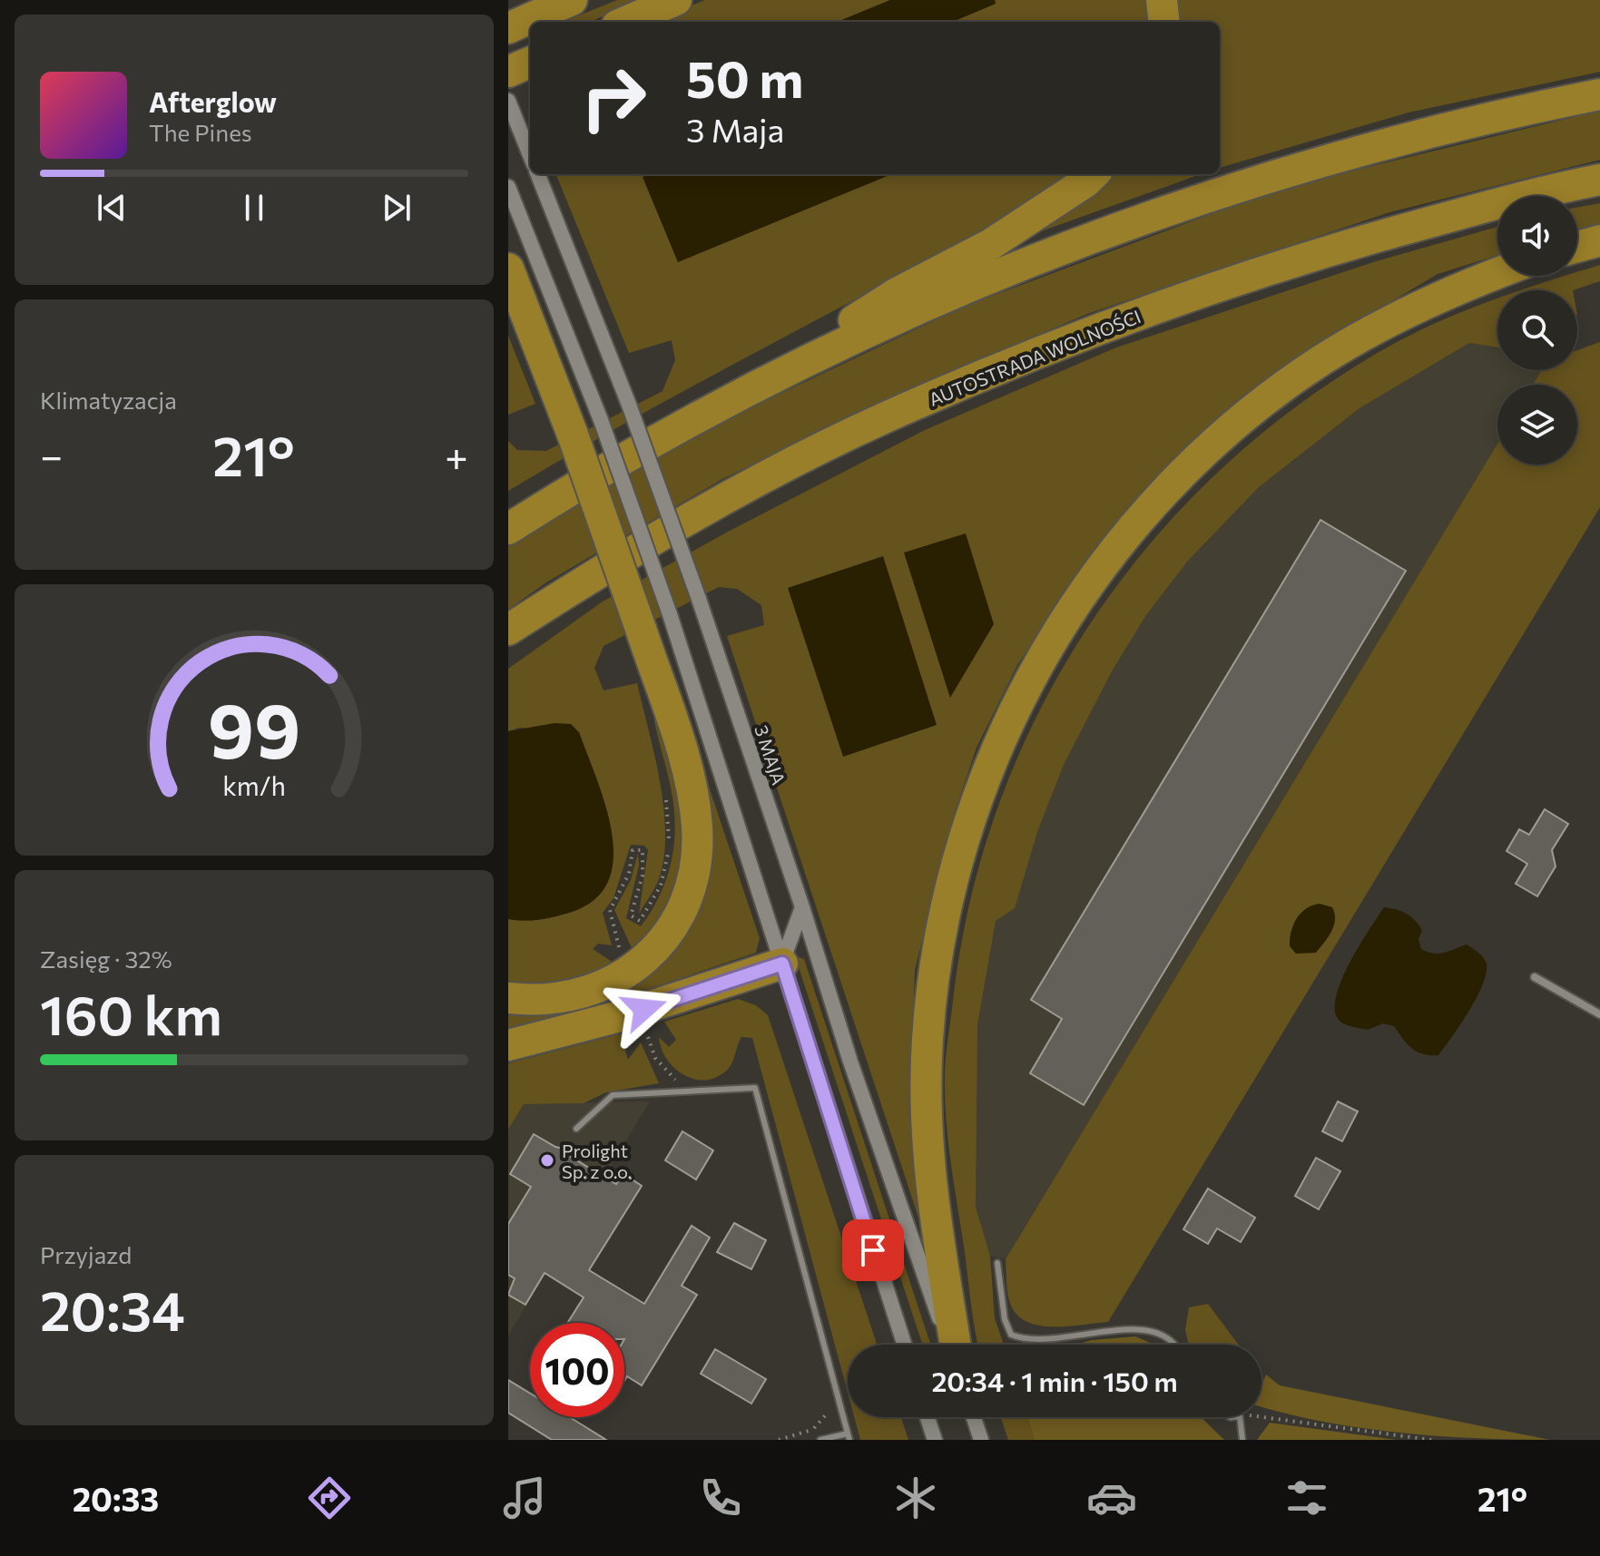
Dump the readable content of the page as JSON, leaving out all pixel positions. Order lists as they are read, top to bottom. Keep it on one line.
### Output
{"streets":{"highway":["AUTOSTRADA WOLNOŚCI"],"main road":["3 MAJA"]},"places":["Prolight Sp. z o.o."],"page":{"turn":["50 m","3 Maja"],"song":["Afterglow","The Pines"],"tile":["Klimatyzacja",["Zasięg · 32%","160 km"],["Przyjazd","20:34"]],"heat":["−","21°","+"],"limit":"100","trip":"20:34 · 1 min · 150 m","tabs":["20:33","21°"],"gauge":["99","km/h"]}}
